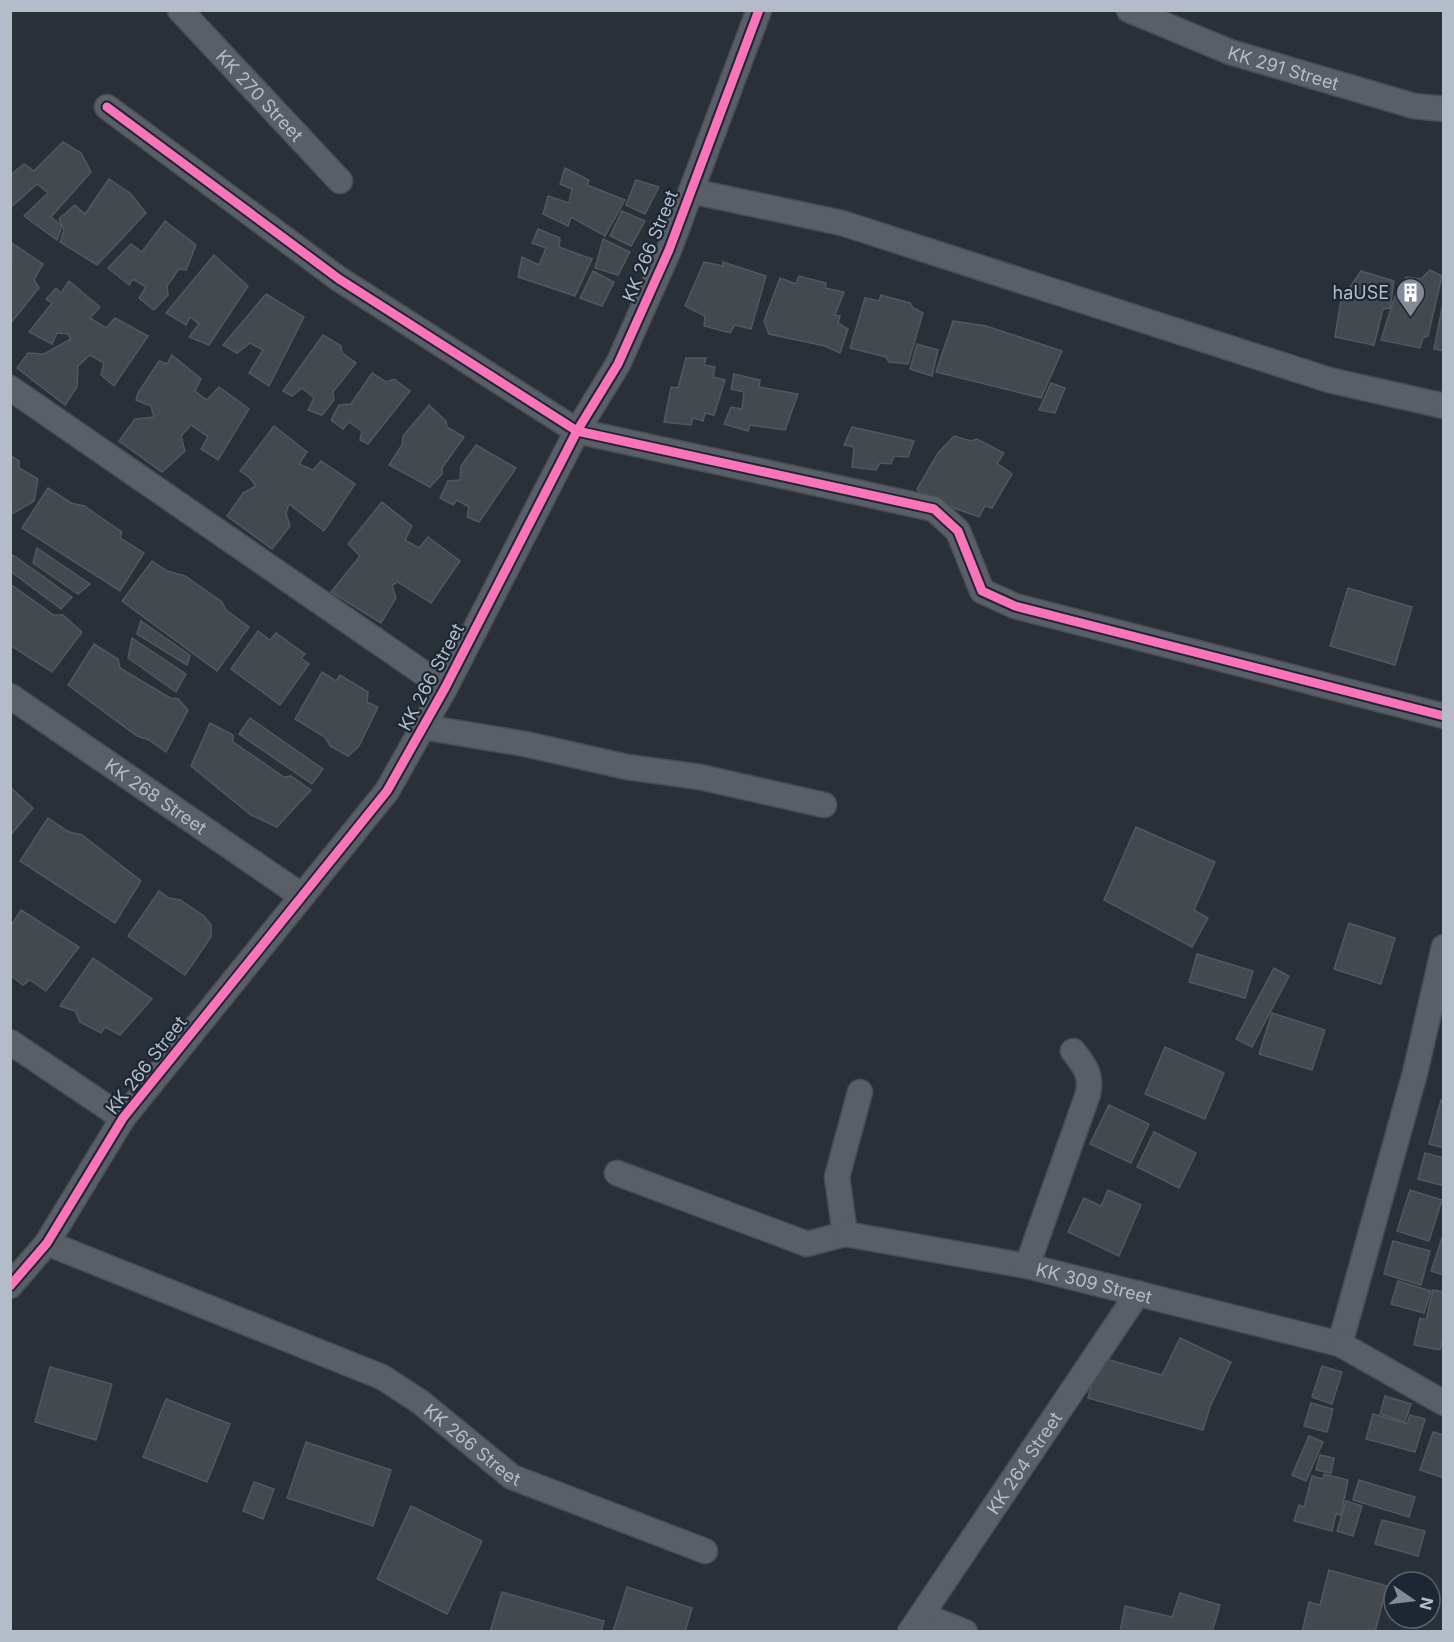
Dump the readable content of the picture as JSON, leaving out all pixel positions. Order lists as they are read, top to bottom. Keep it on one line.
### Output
{"streets":{"street":["KK 291 Street","KK 270 Street","KK 266 Street","KK 268 Street","KK 309 Street","KK 264 Street"]},"crossings":[["KK 266 Street","KK 268 Street"],["KK 309 Street","KK 264 Street"]],"places":{"building":["haUSE"]},"north":"right"}
